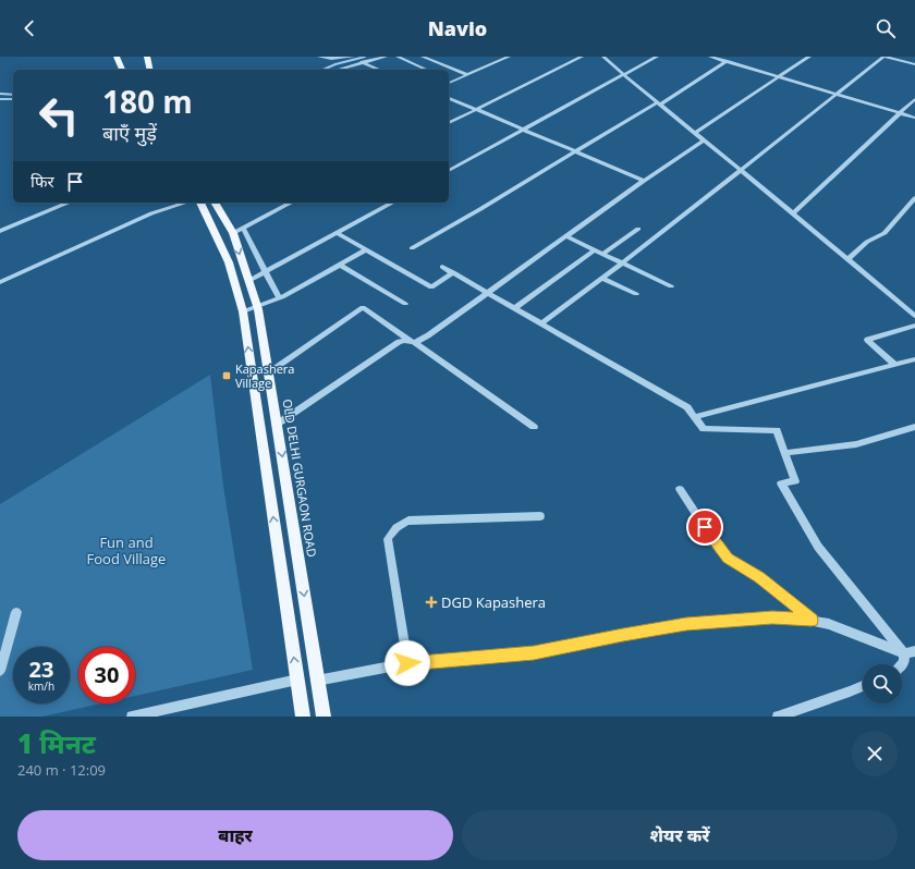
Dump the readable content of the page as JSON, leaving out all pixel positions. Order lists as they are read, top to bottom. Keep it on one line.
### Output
{"streets":{"main road":["OLD DELHI GURGAON ROAD"]},"parks":["Fun and Food Village"],"places":{"transit":["Kapashera Village"],"health":["DGD Kapashera"]},"page":{"header":"Navio","turn":["180 m","बाएँ मुड़ें"],"then":"फिर","speed":"23 km/h","limit":"30","heading":["1 मिनट","240 m · 12:09"],"buttons":["बाहर","शेयर करें"]}}
